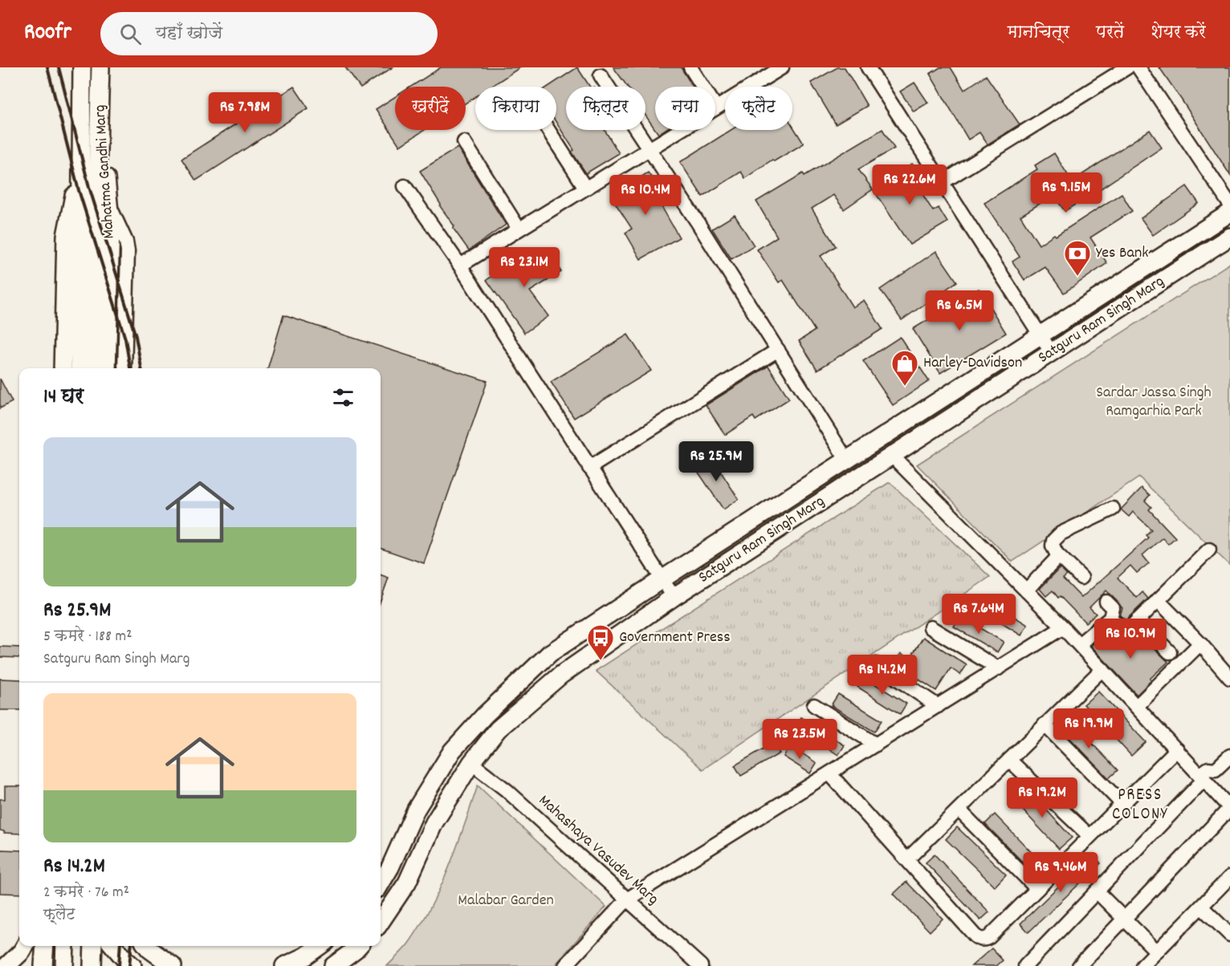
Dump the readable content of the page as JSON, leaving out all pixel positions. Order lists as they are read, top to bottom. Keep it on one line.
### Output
{"streets":{"main road":["Mahatma Gandhi Marg","Satguru Ram Singh Marg"],"street":["Mahashaya Vasudev Marg"]},"crossings":[["Satguru Ram Singh Marg","Mahashaya Vasudev Marg"]],"districts":["PRESS COLONY"],"parks":["Sardar Jassa Singh Ramgarhia Park","Malabar Garden"],"places":{"bank":["Yes Bank"],"shop":["Harley-Davidson"],"bus stop":["Government Press"]},"page":{"header":"Roofr","search":"यहाँ खोजें","nav":["मानचित्र","परतें","शेयर करें"],"chip":["खरीदें","किराया","फ़िल्टर","नया","फ़्लैट"],"price":["Rs 7.98M","Rs 22.6M","Rs 9.15M","Rs 10.4M","Rs 23.1M","Rs 6.5M","Rs 25.9M","Rs 7.64M","Rs 10.9M","Rs 14.2M","Rs 19.9M","Rs 23.5M","Rs 19.2M","Rs 9.46M"],"heading":"14 घर","list":[{"name":"Rs 25.9M","note":"5 कमरे · 188 m² · Satguru Ram Singh Marg"},{"name":"Rs 14.2M","note":"2 कमरे · 76 m² · फ़्लैट"}]}}
